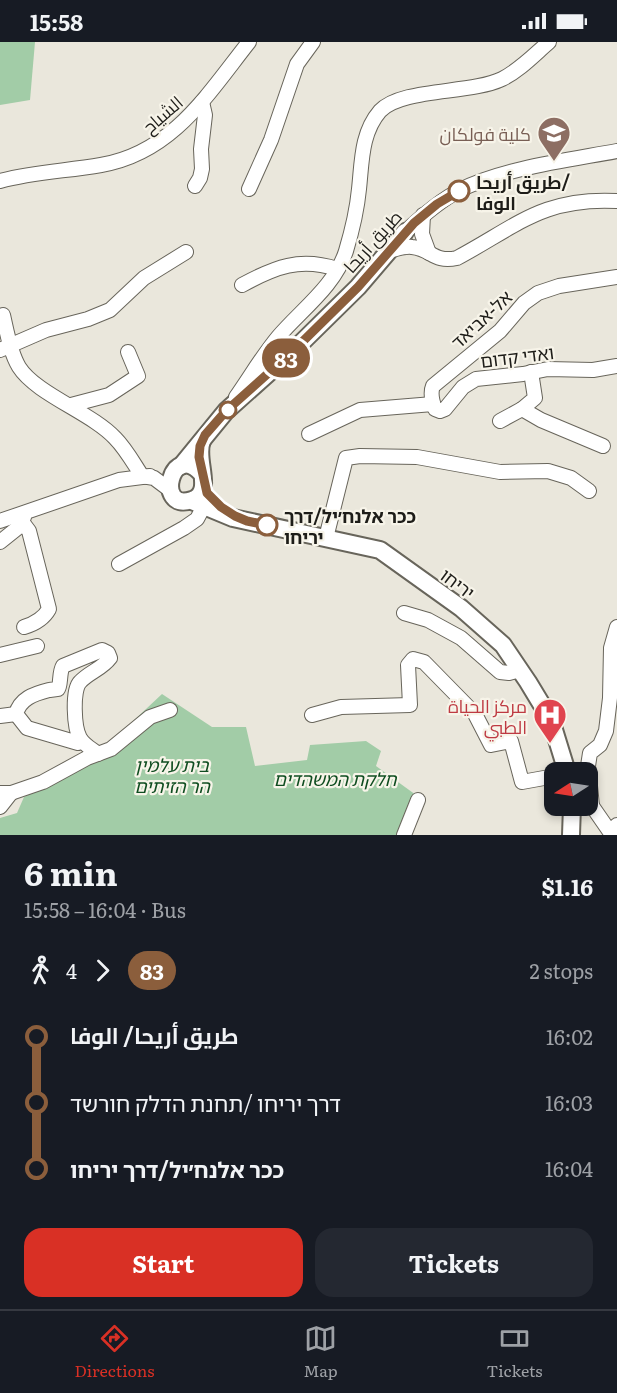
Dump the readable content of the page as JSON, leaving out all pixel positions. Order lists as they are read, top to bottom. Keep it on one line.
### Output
{"streets":{"main road":["طريق أريحا","יריחו"],"street":["الشياح","אל-אביאד","ואדי קדום"]},"crossings":[["אל-אביאד","ואדי קדום"]],"parks":["בית עלמין הר הזיתים","חלקת המשהדים"],"places":{"school or university":["كلية فولكان"],"other":["طريق أريحا/ الوفا","ככר אלנח׳יל/דרך יריחו"],"hospital":["مركز الحياة الطبي"]},"lines":["bus line 83"],"north":"left","page":{"status":"15:58","on_map":"83","heading":["6 min","15:58 – 16:04 · Bus","$1.16"],"legs":["4","83","2 stops"],"list":[{"name":"طريق أريحا/ الوفا","value":"16:02"},{"name":"דרך יריחו /תחנת הדלק חורשד","value":"16:03"},{"name":"ככר אלנח׳יל/דרך יריחו","value":"16:04"}],"buttons":["Start","Tickets"],"tabs":["Directions","Map","Tickets"]}}
